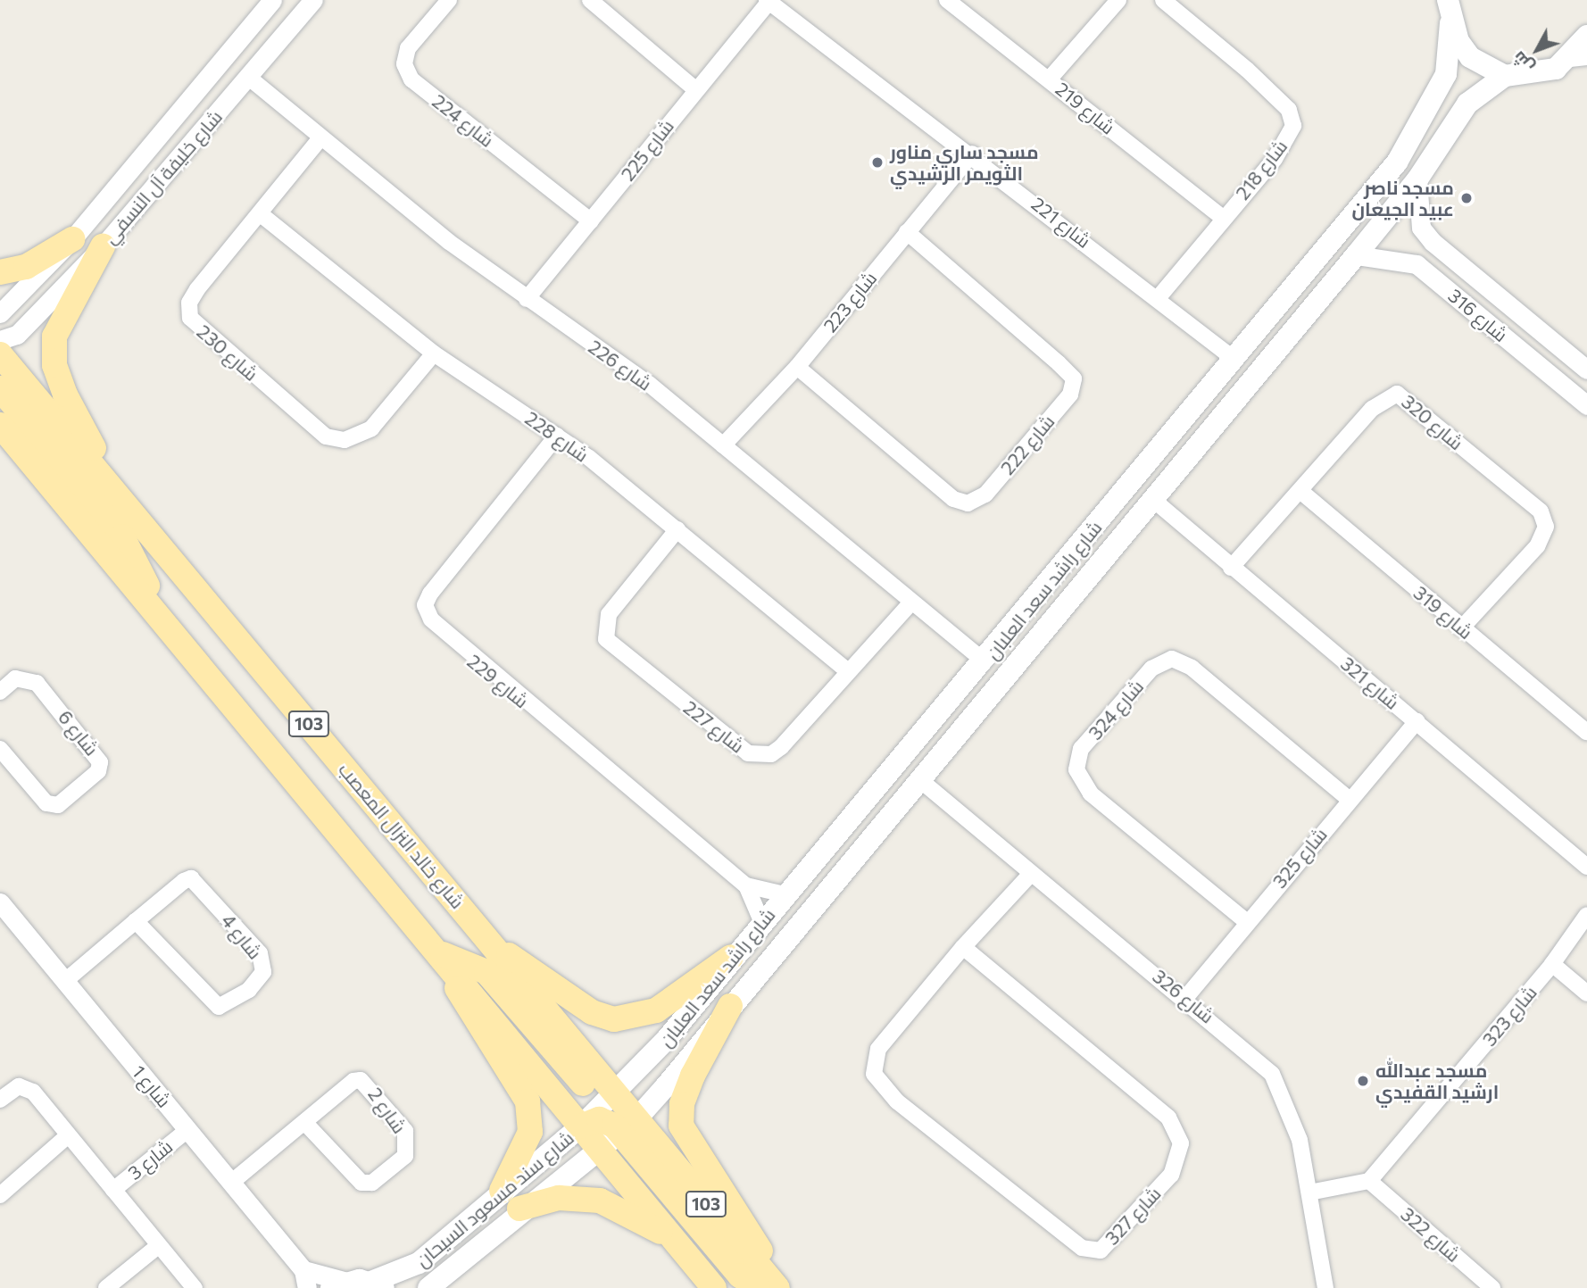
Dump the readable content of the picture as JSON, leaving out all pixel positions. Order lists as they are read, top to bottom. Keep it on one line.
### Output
{"streets":{"main road":["شارع راشد سعد العلبان","103","شارع خالد النزال المعصب","شارع سند مسعود السيحان"],"street":["شارع 219","شارع 224","شارع 225","شارع 218","شارع خليفة آل النسفي","شارع 221","شارع 223","شارع 316","شارع 230","شارع 226","شارع 320","شارع 228","شارع 222","شارع 319","شارع 229","شارع 321","شارع 324","شارع 227","شارع 6","شارع 325","شارع 4","شارع 326","شارع 323","شارع 1","شارع 2","شارع 3","شارع 327","شارع 322"]},"crossings":[["شارع 219","شارع 218"],["شارع 224","شارع 225"],["شارع 225","شارع 221"],["شارع 225","شارع 226"],["شارع 218","شارع 221"],["شارع خليفة آل النسفي","شارع 226"],["شارع 221","شارع 223"],["شارع 221","شارع راشد سعد العلبان"],["شارع 223","شارع 226"],["شارع 223","شارع 222"],["شارع 316","شارع راشد سعد العلبان"],["شارع 230","شارع 226"],["شارع 230","شارع 228"],["شارع 226","شارع راشد سعد العلبان"],["شارع 226","شارع 227"],["شارع 320","شارع 319"],["شارع 320","شارع 321"],["شارع 228","شارع 229"],["شارع 228","شارع 227"],["شارع راشد سعد العلبان","شارع 229"],["شارع راشد سعد العلبان","شارع 321"],["شارع راشد سعد العلبان","103"],["شارع راشد سعد العلبان","شارع خالد النزال المعصب"],["شارع راشد سعد العلبان","شارع 326"],["شارع راشد سعد العلبان","شارع سند مسعود السيحان"],["شارع 321","شارع 325"],["شارع 324","شارع 325"],["103","شارع سند مسعود السيحان"],["شارع 325","شارع 326"],["شارع 4","شارع 1"],["شارع 326","شارع 327"],["شارع 323","شارع 322"],["شارع 1","شارع 2"],["شارع 1","شارع 3"]],"places":["مسجد ساري مناور الثويمر الرشيدي","مسجد ناصر عبيد الجيعان","مسجد عبدالله ارشيد القفيدي"],"north":"bottom left"}
